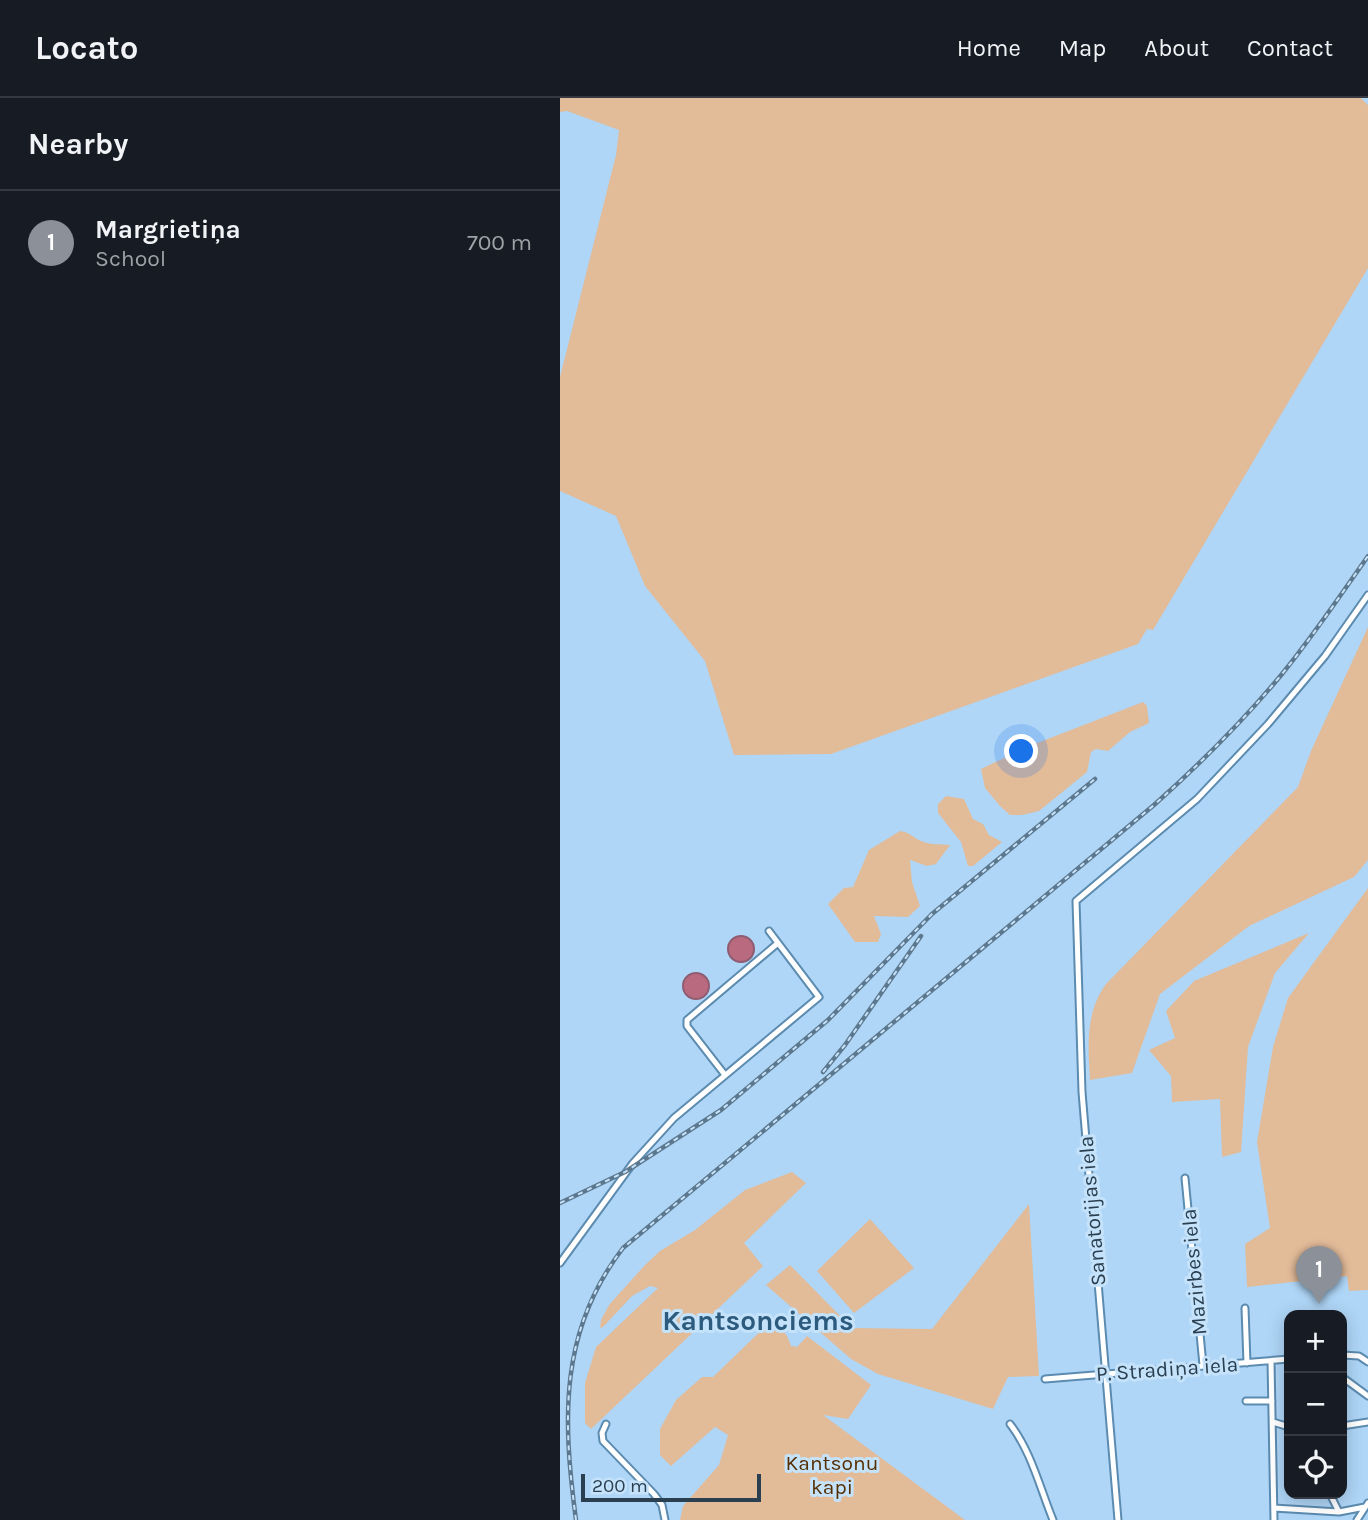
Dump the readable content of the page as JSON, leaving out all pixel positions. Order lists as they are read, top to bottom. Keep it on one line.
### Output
{"streets":{"street":["Sanatorijas iela","Mazirbes iela","P. Stradiņa iela"]},"crossings":[["Sanatorijas iela","P. Stradiņa iela"],["Mazirbes iela","P. Stradiņa iela"]],"districts":["Kantsonciems"],"parks":["Kantsonu kapi"],"scale_bar":"200 m","page":{"header":"Locato","nav":["Home","Map","About","Contact"],"heading":"Nearby","list":[{"mark":"1","name":"Margrietiņa","note":"School","value":"700 m"}],"pins":"1","map_buttons":["+","−"],"scale":"200 m"}}
